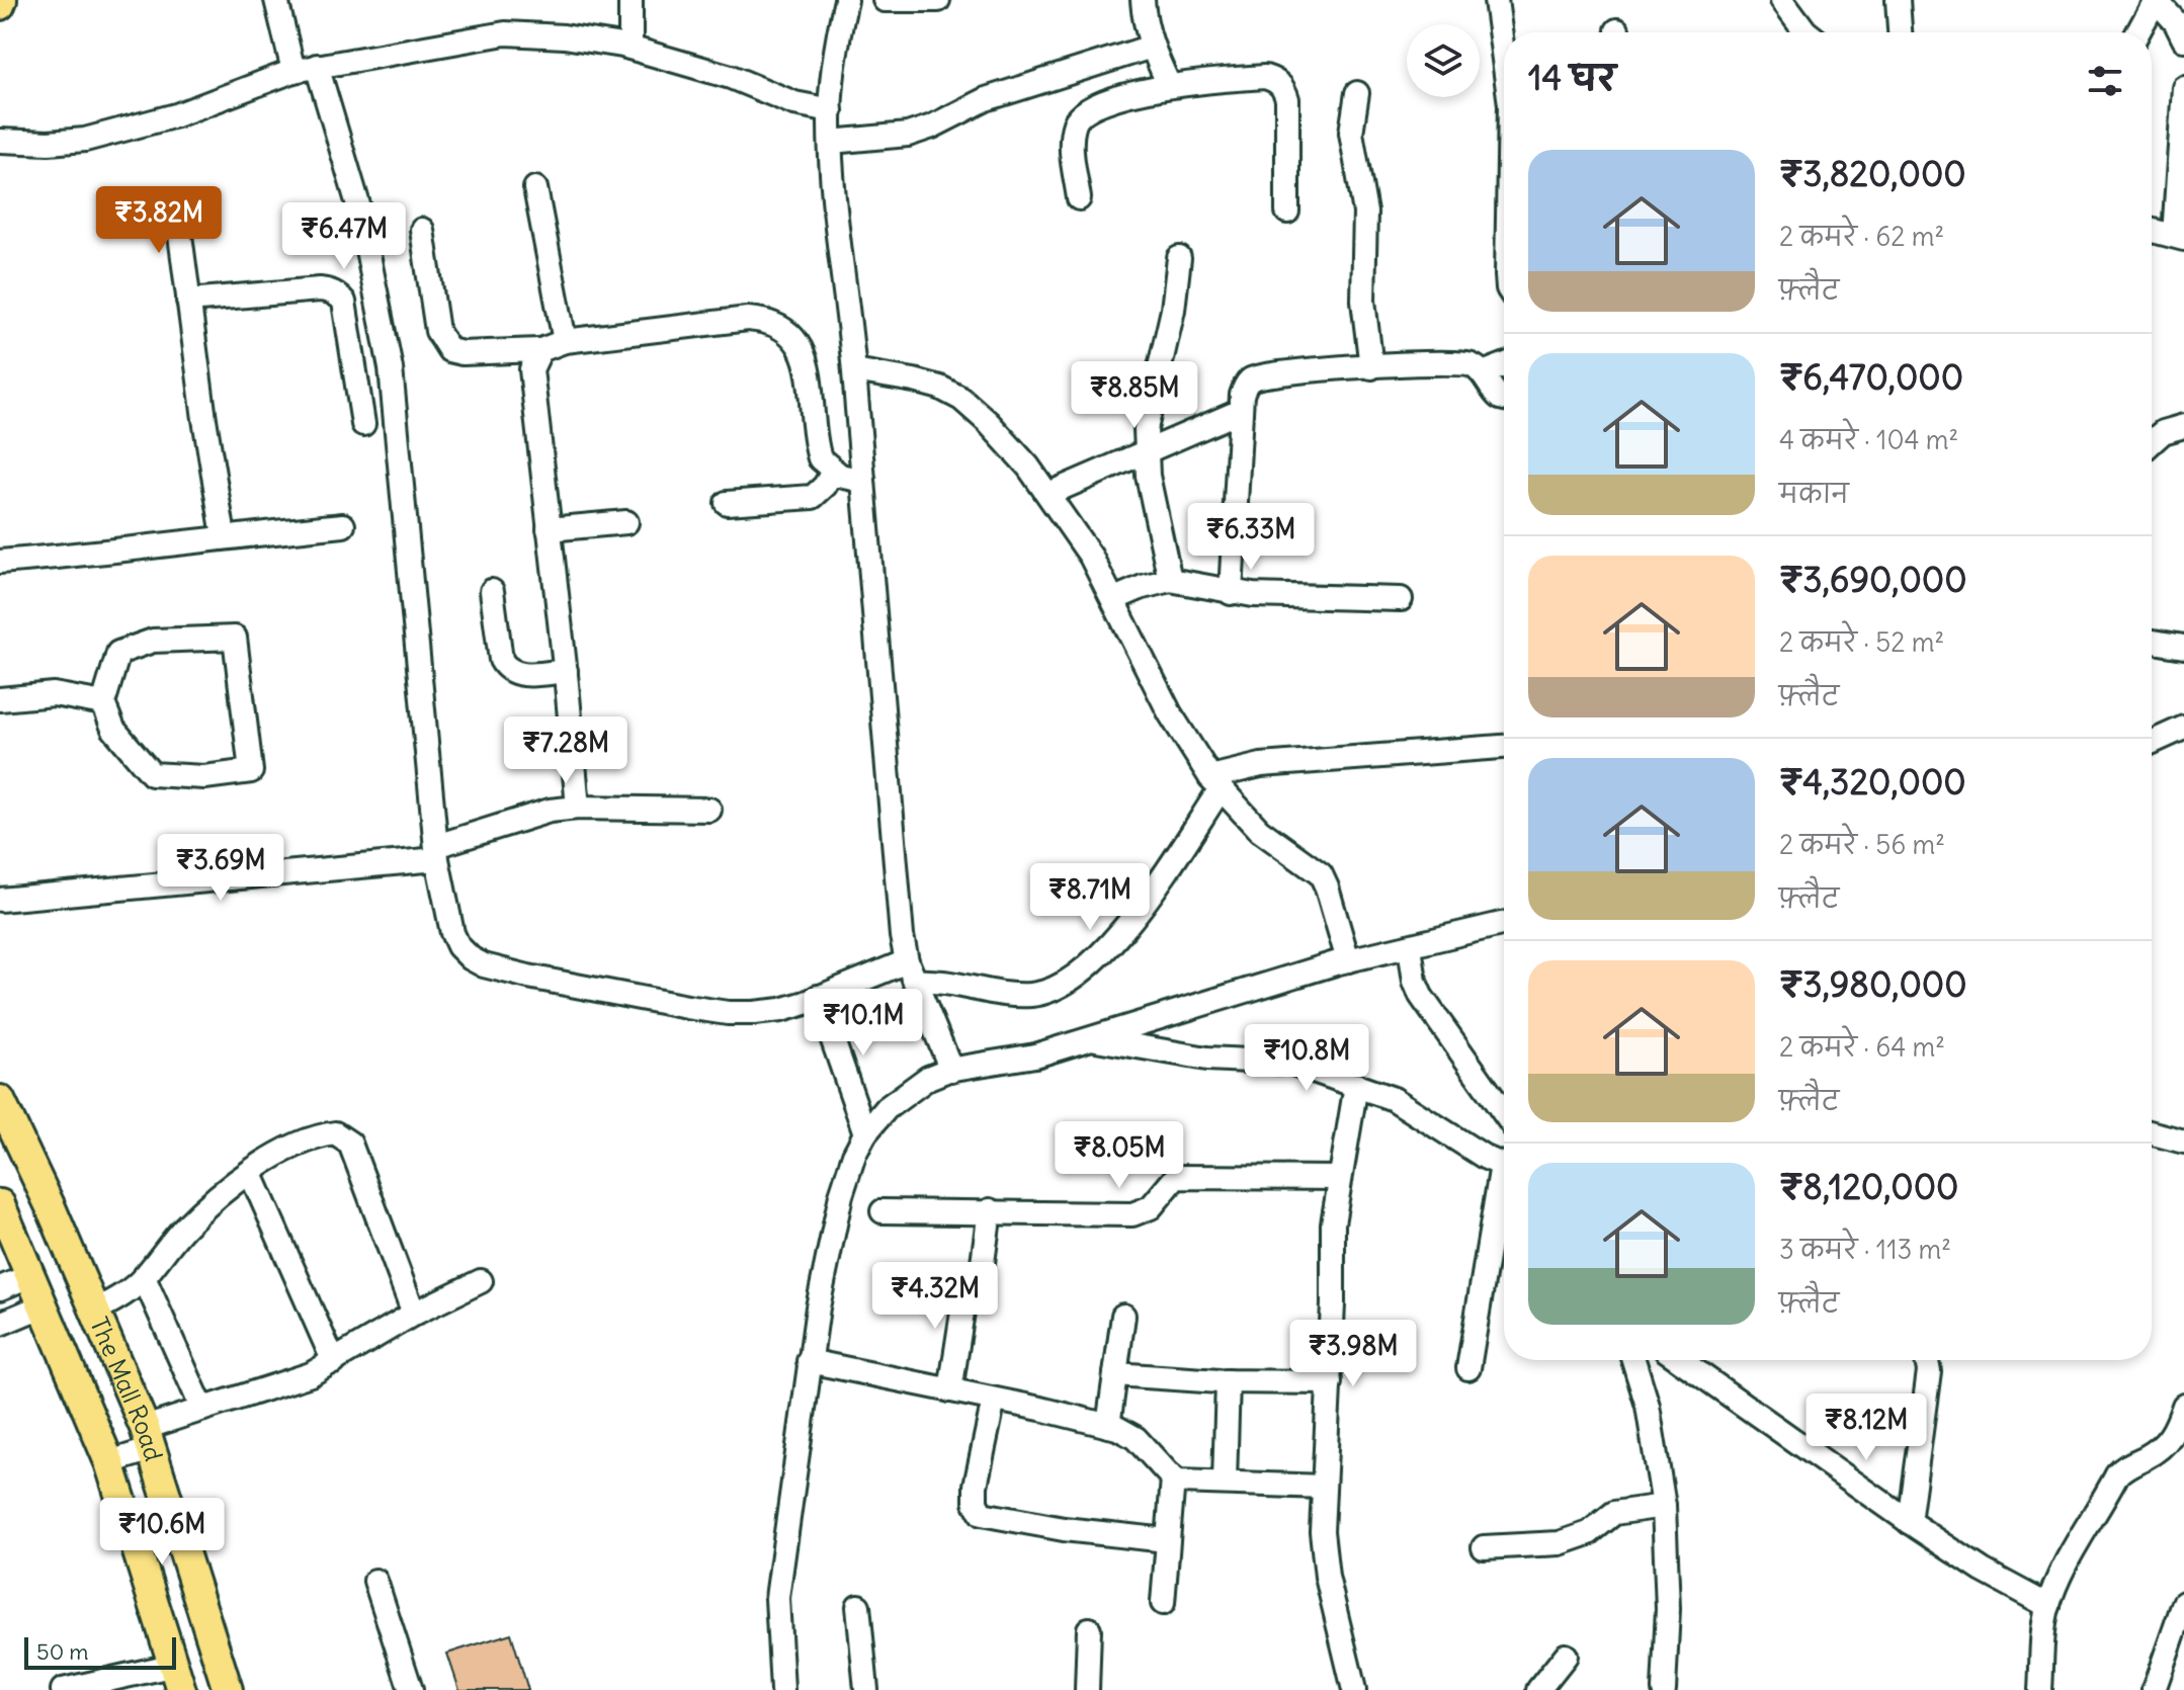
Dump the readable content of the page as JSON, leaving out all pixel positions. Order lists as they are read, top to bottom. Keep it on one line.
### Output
{"streets":{"main road":["The Mall Road"]},"scale_bar":"50 m","page":{"heading":"14 घर","list":[{"name":"₹3,820,000","note":"2 कमरे · 62 m² · फ़्लैट"},{"name":"₹6,470,000","note":"4 कमरे · 104 m² · मकान"},{"name":"₹3,690,000","note":"2 कमरे · 52 m² · फ़्लैट"},{"name":"₹4,320,000","note":"2 कमरे · 56 m² · फ़्लैट"},{"name":"₹3,980,000","note":"2 कमरे · 64 m² · फ़्लैट"},{"name":"₹8,120,000","note":"3 कमरे · 113 m² · फ़्लैट"}],"price":["₹3.82M","₹6.47M","₹8.85M","₹6.33M","₹7.28M","₹3.69M","₹8.71M","₹10.1M","₹10.8M","₹8.05M","₹4.32M","₹3.98M","₹8.12M","₹10.6M"],"scale":"50 m"}}
